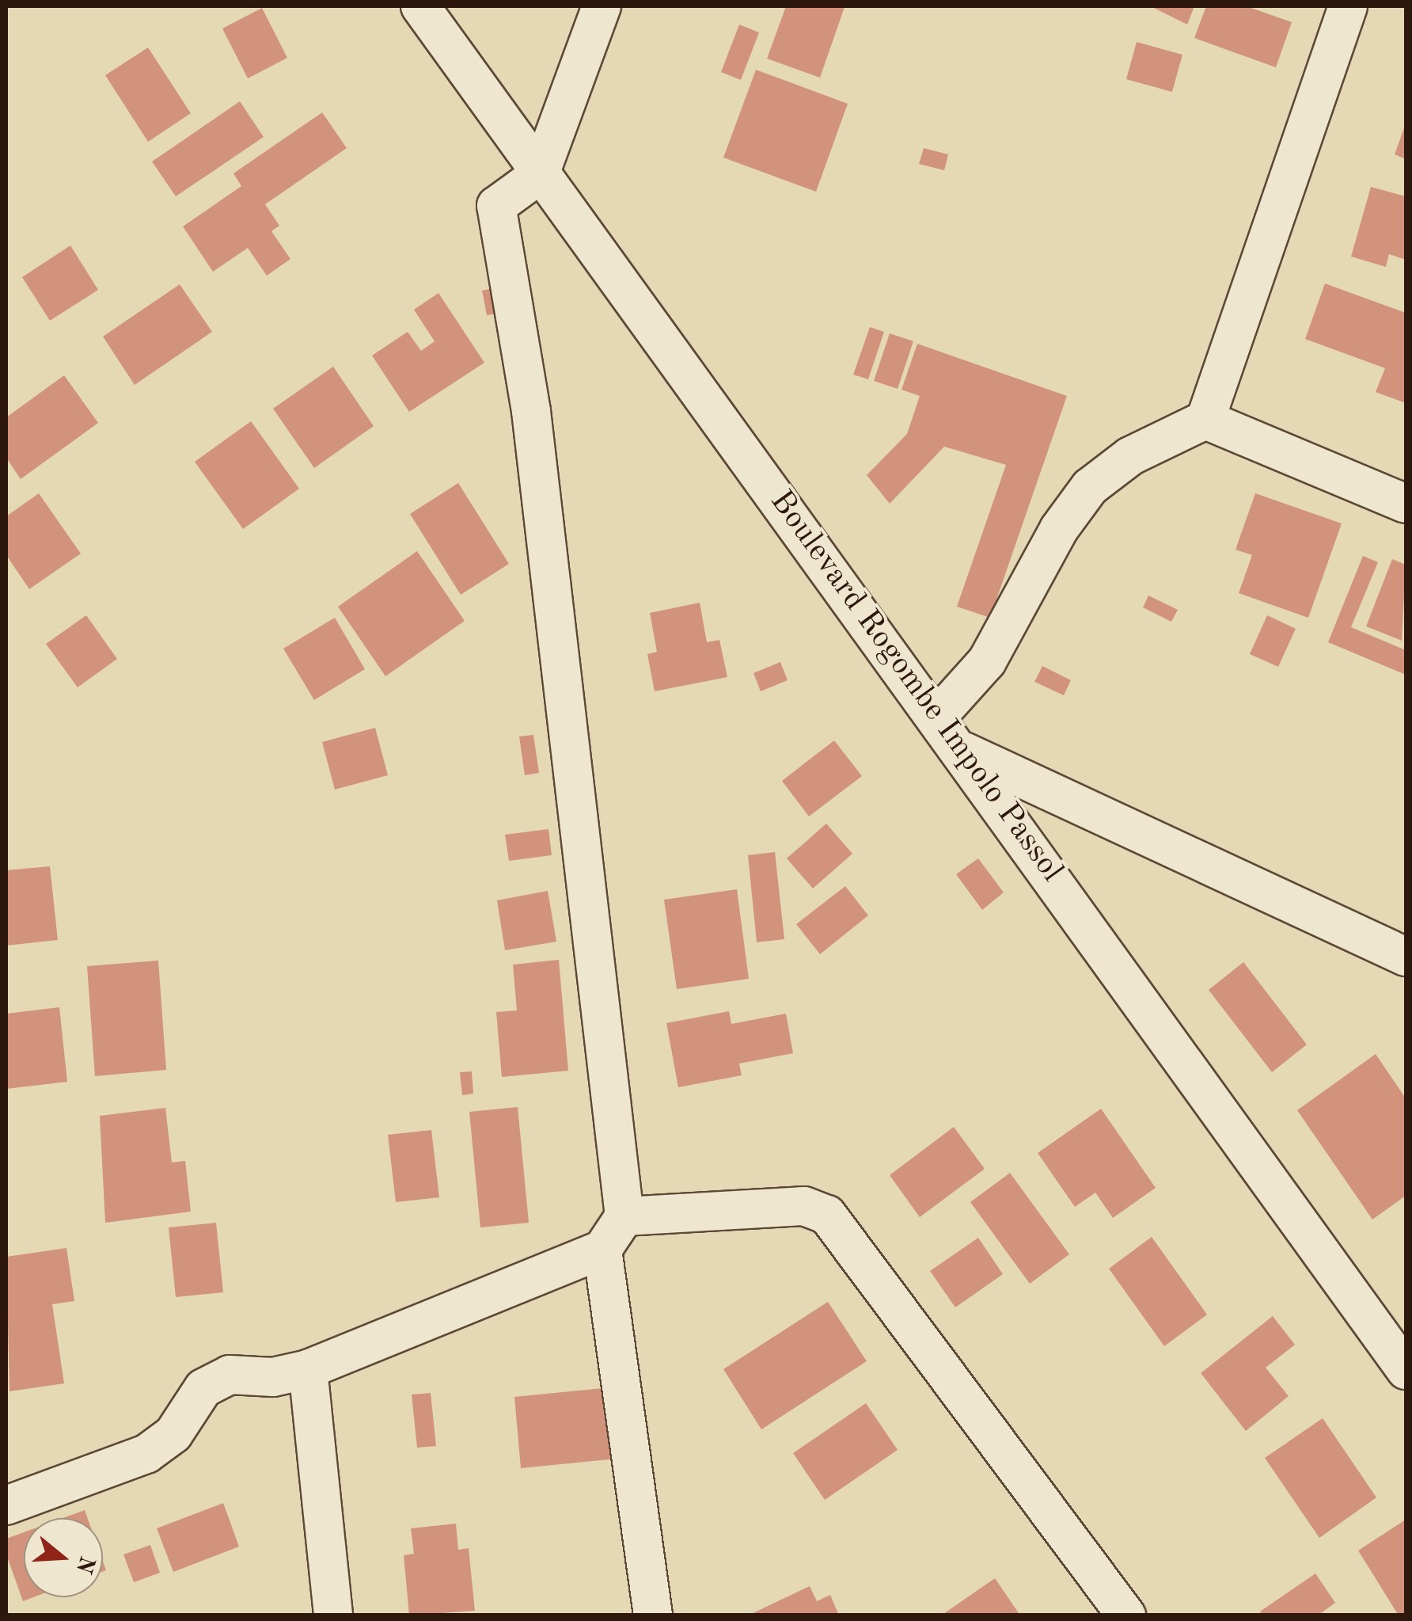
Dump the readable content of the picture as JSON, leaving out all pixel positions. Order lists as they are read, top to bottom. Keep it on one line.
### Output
{"streets":{"street":["Boulevard Rogombe Impolo Passol"]},"north":"right"}
